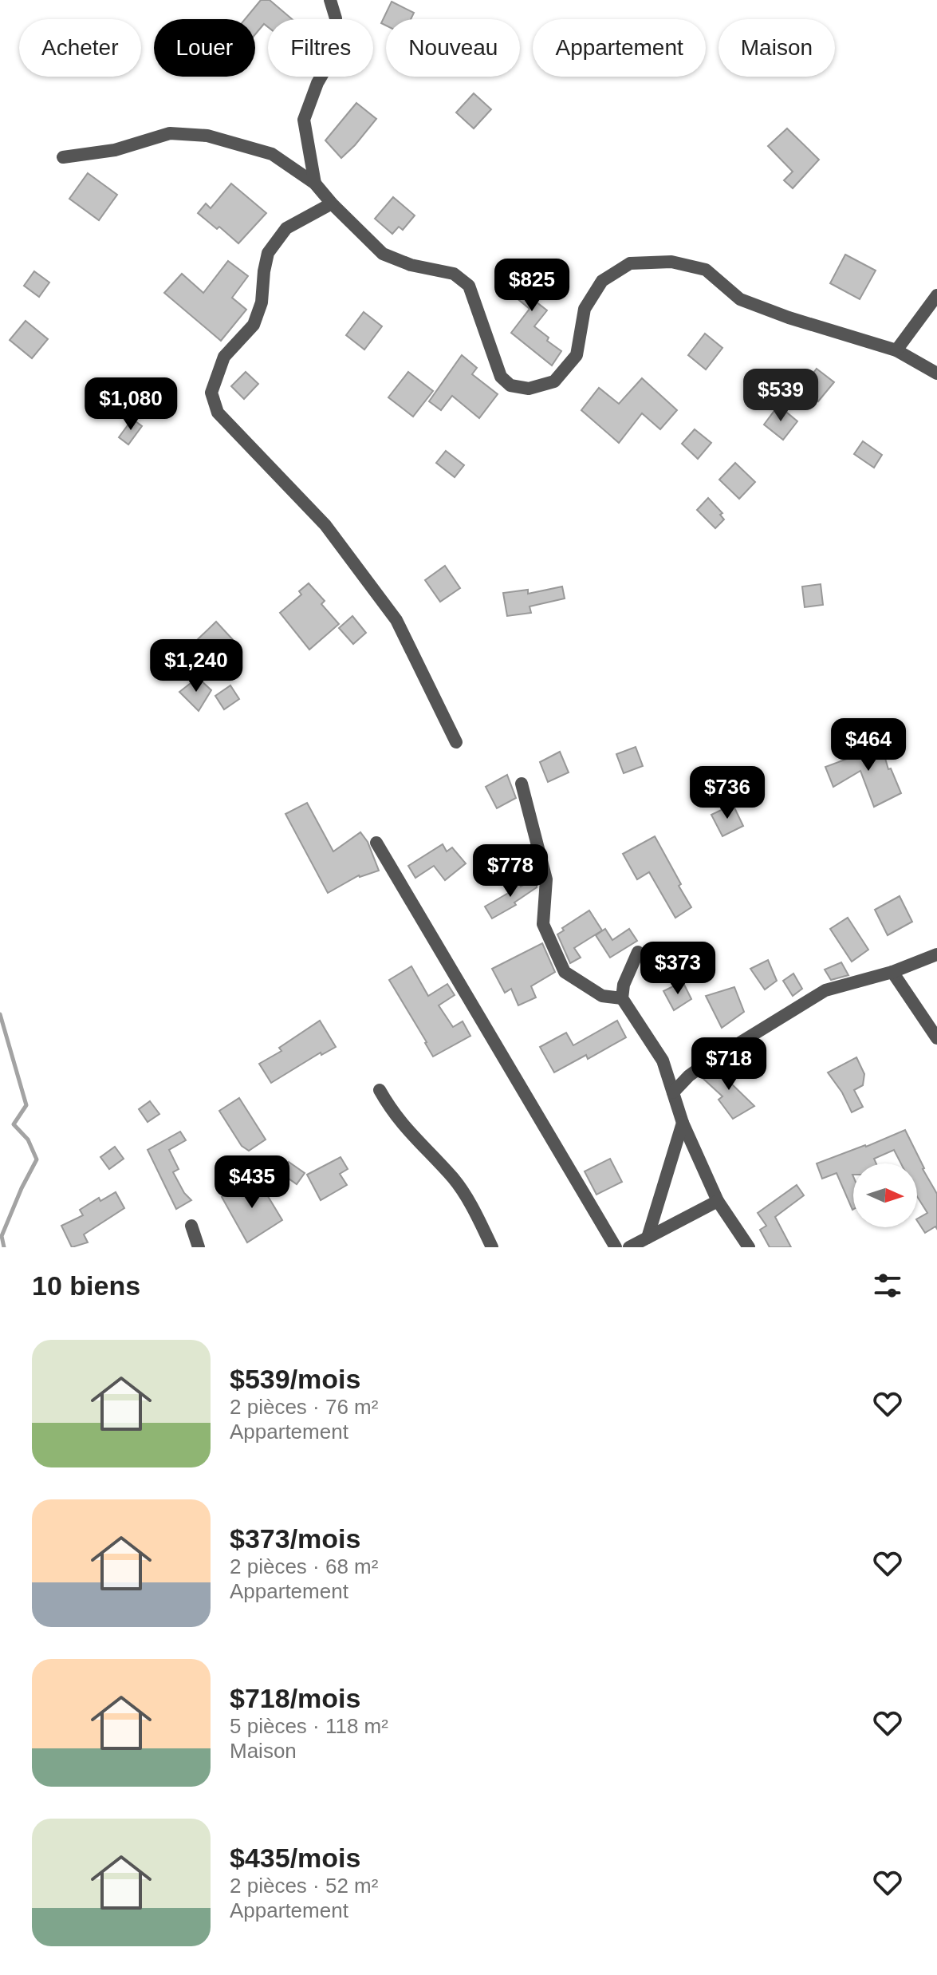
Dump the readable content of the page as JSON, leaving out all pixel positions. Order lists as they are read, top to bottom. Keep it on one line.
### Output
{"north":"right","page":{"chip":["Acheter","Louer","Filtres","Nouveau","Appartement","Maison"],"price":["$825","$539","$1,080","$1,240","$464","$736","$778","$373","$718","$435"],"heading":"10 biens","list":[{"name":"$539/mois","note":"2 pièces · 76 m² · Appartement"},{"name":"$373/mois","note":"2 pièces · 68 m² · Appartement"},{"name":"$718/mois","note":"5 pièces · 118 m² · Maison"},{"name":"$435/mois","note":"2 pièces · 52 m² · Appartement"}]}}
